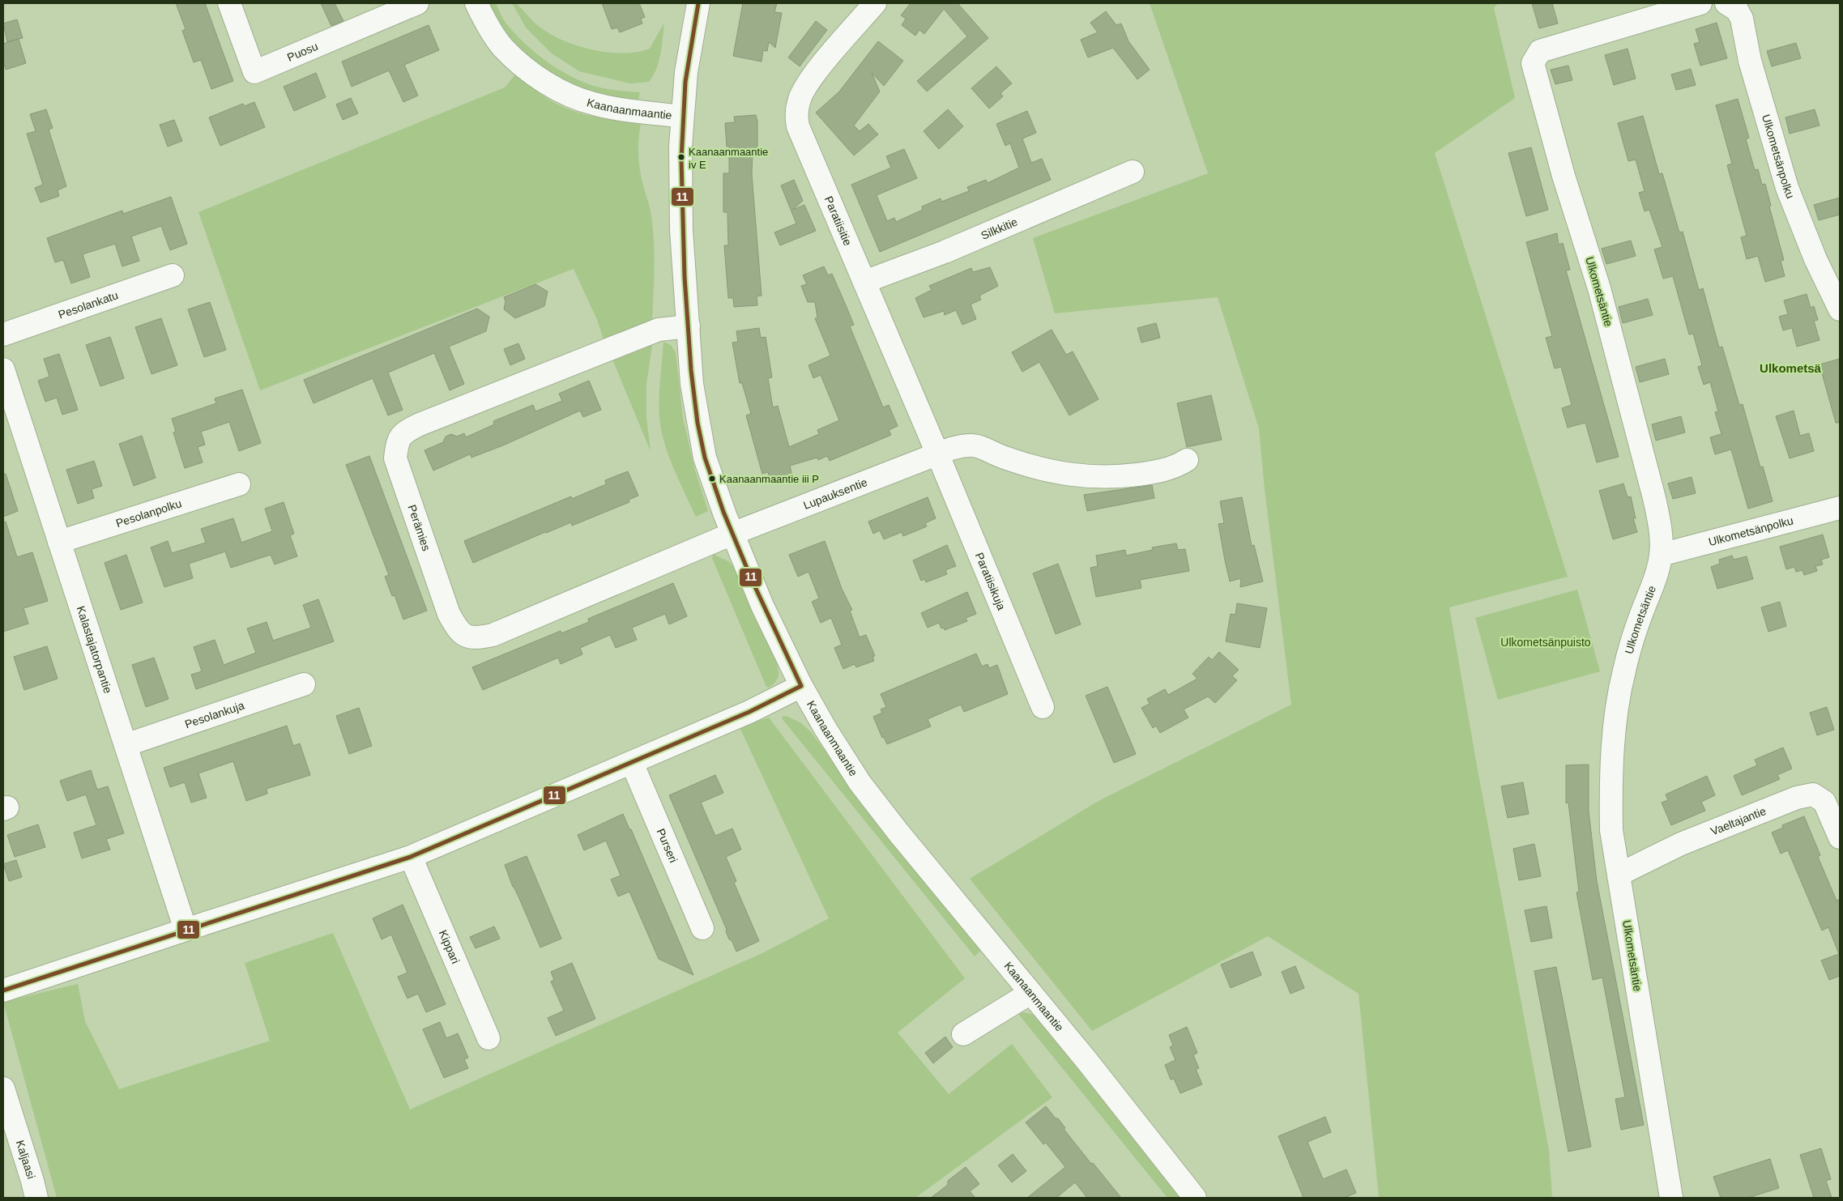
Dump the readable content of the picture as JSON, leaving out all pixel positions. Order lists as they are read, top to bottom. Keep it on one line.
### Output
{"streets":{"street":["Puosu","Kaanaanmaantie","Ulkometsänpolku","Paratiisitie","Silkkitie","Ulkometsäntie","Pesolankatu","Lupauksentie","Pesolanpolku","Perämies","Paratiisikuja","Kalastajatorpantie","Pesolankuja","Vaeltajantie","Purseri","Kippari","Kaljaasi"]},"crossings":[["Kaanaanmaantie","Lupauksentie"],["Kaanaanmaantie","Perämies"],["Ulkometsänpolku","Ulkometsäntie"],["Paratiisitie","Silkkitie"],["Paratiisitie","Lupauksentie"],["Paratiisitie","Paratiisikuja"],["Ulkometsäntie","Vaeltajantie"],["Lupauksentie","Perämies"],["Lupauksentie","Paratiisikuja"],["Pesolanpolku","Kalastajatorpantie"],["Kalastajatorpantie","Pesolankuja"]],"districts":["Ulkometsä"],"parks":["Ulkometsänpuisto"],"places":["Kaanaanmaantie iv E","Kaanaanmaantie iii P"],"lines":["transit line 11"]}
